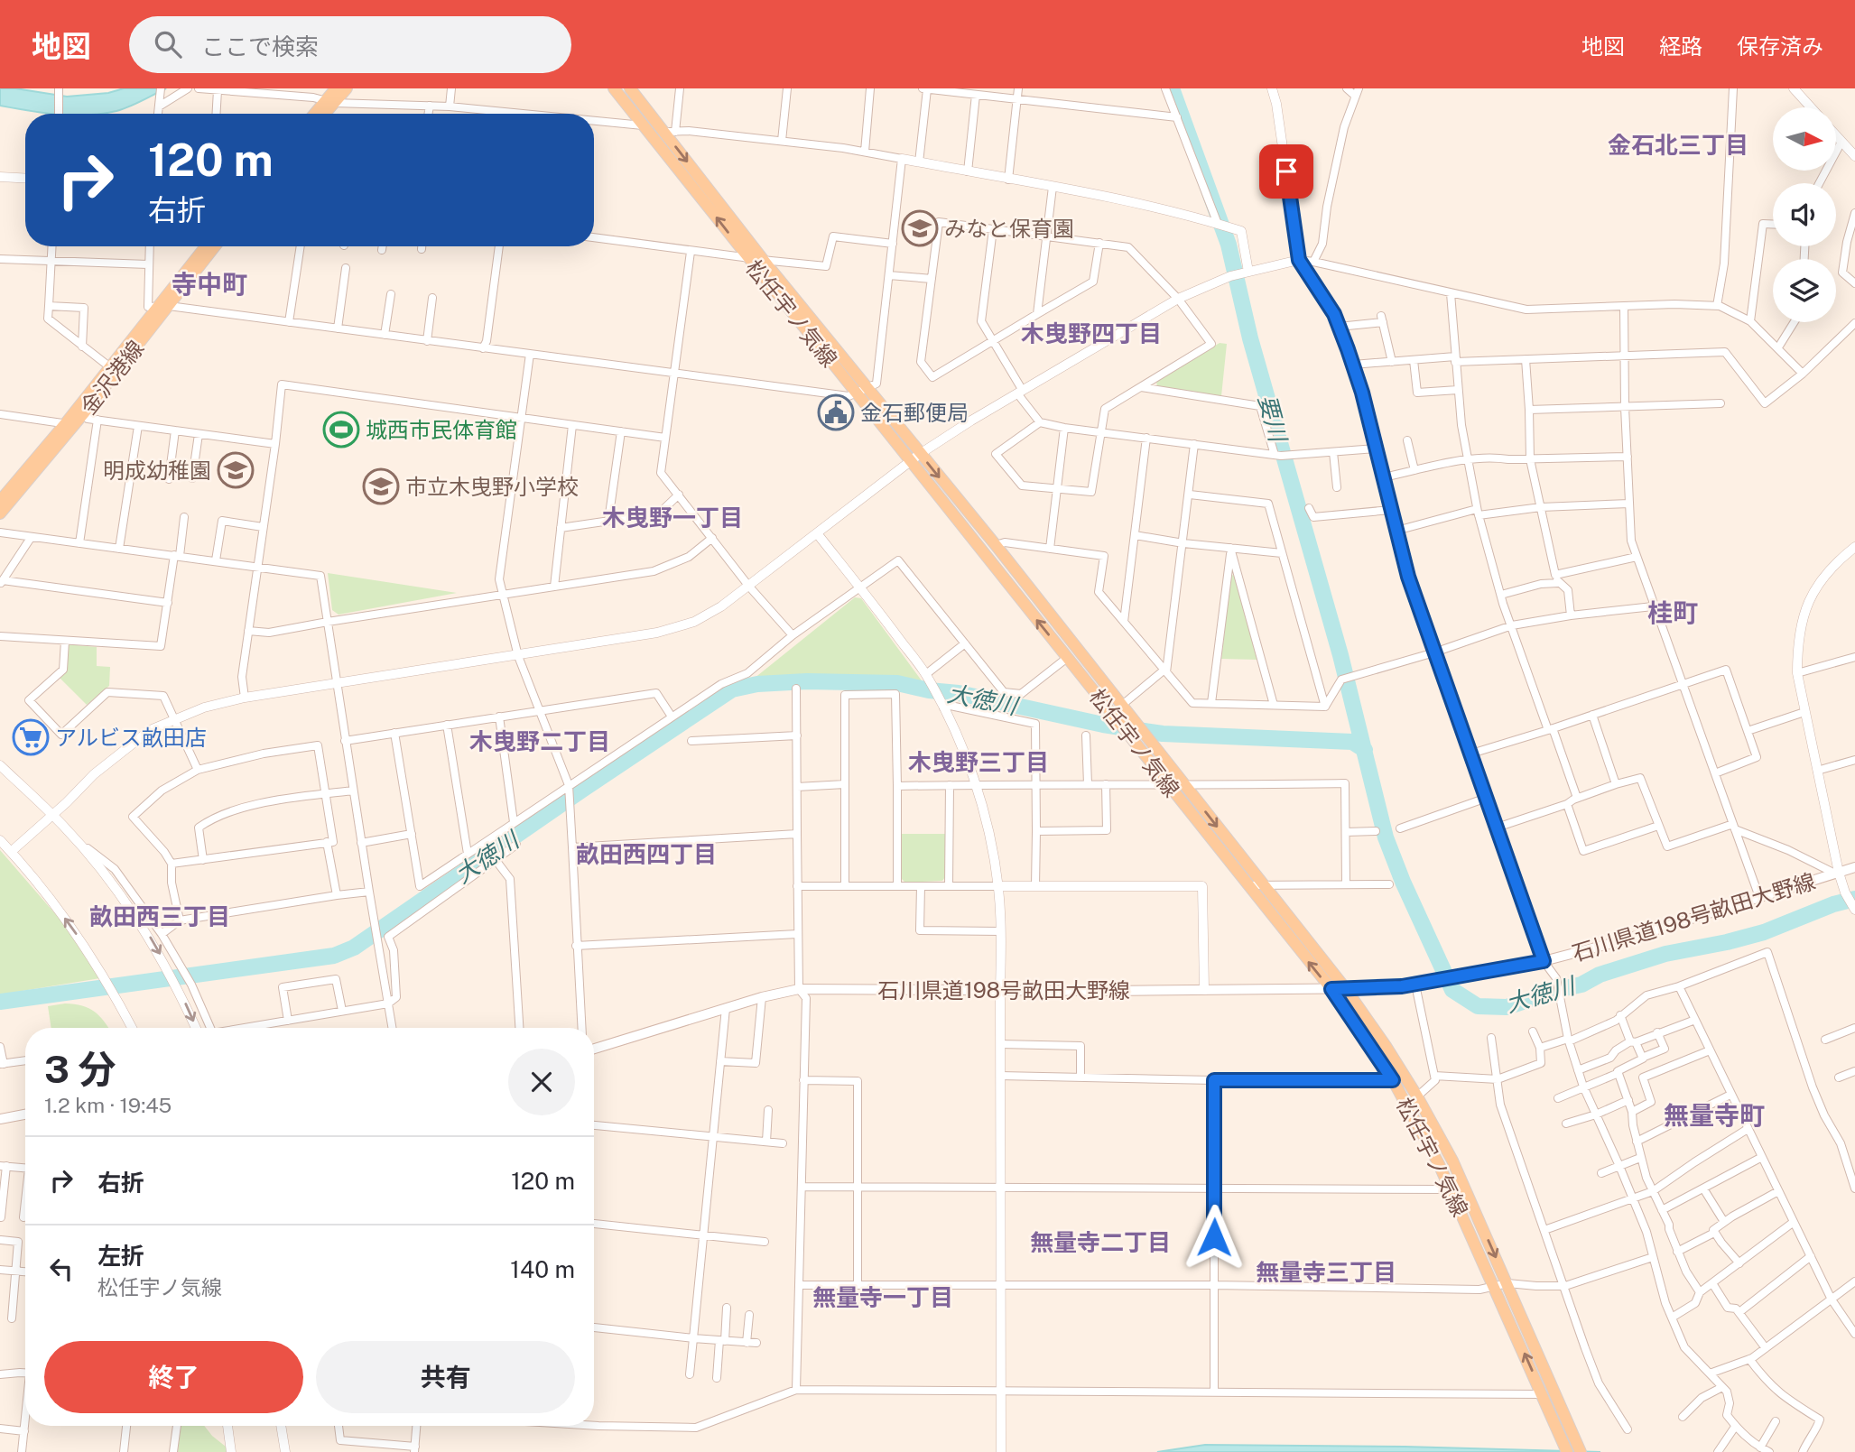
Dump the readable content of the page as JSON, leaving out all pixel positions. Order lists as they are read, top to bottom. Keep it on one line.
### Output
{"streets":{"main road":["松任宇ノ気線","金沢港線","石川県道198号畝田大野線"]},"crossings":[["松任宇ノ気線","石川県道198号畝田大野線"]],"districts":["金石北三丁目","寺中町","木曳野四丁目","木曳野一丁目","桂町","木曳野二丁目","木曳野三丁目","畝田西四丁目","畝田西三丁目","無量寺町","無量寺二丁目","無量寺三丁目","無量寺一丁目"],"water":["要川","大徳川"],"places":{"school or university":["みなと保育園","明成幼稚園","市立木曳野小学校"],"public building":["金石郵便局"],"sports":["城西市民体育館"],"supermarket":["アルビス畝田店"]},"north":"right","page":{"header":"地図","search":"ここで検索","nav":["地図","経路","保存済み"],"turn":["120 m","右折"],"heading":["3 分","1.2 km · 19:45"],"list":[{"name":"右折","value":"120 m"},{"name":"左折","note":"松任宇ノ気線","value":"140 m"}],"buttons":["終了","共有"]}}
